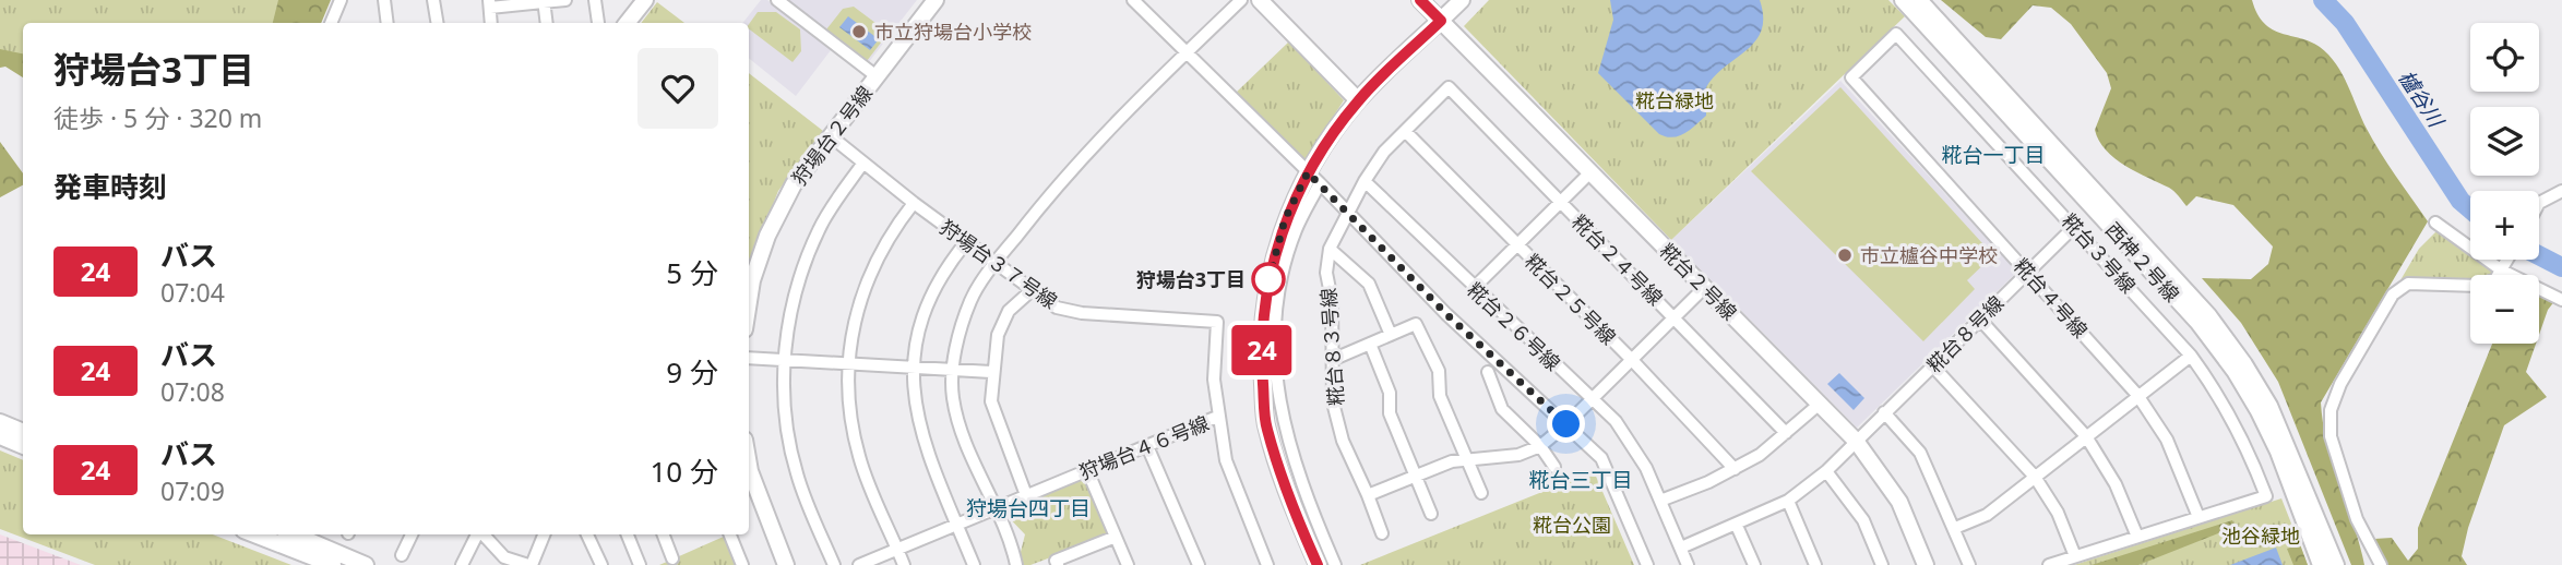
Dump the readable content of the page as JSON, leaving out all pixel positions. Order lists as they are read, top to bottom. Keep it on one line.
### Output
{"streets":{"street":["狩場台２号線","糀台３号線","糀台２４号線","西神２号線","狩場台３７号線","糀台２号線","糀台４号線","糀台２５号線","糀台２６号線","糀台８号線","糀台８３号線","狩場台４６号線"]},"crossings":[["狩場台２号線","狩場台３７号線"],["糀台３号線","糀台４号線"],["糀台３号線","糀台８号線"],["糀台２４号線","糀台８３号線"],["狩場台３７号線","狩場台４６号線"],["糀台２号線","糀台８号線"],["糀台４号線","糀台８号線"],["糀台２５号線","糀台８３号線"],["糀台２６号線","糀台８号線"],["糀台２６号線","糀台８３号線"]],"districts":["糀台一丁目","糀台三丁目","狩場台四丁目"],"water":["櫨谷川"],"parks":["糀台緑地","糀台公園","池谷緑地"],"places":["市立狩場台小学校","市立櫨谷中学校","狩場台3丁目"],"lines":["bus line 24"],"page":{"on_map":"24","map_buttons":["+","−"],"heading":[["狩場台3丁目","徒歩 · 5 分 · 320 m"],"発車時刻"],"list":[{"mark":"24","name":"バス","note":"07:04","value":"5 分"},{"mark":"24","name":"バス","note":"07:08","value":"9 分"},{"mark":"24","name":"バス","note":"07:09","value":"10 分"}]}}
